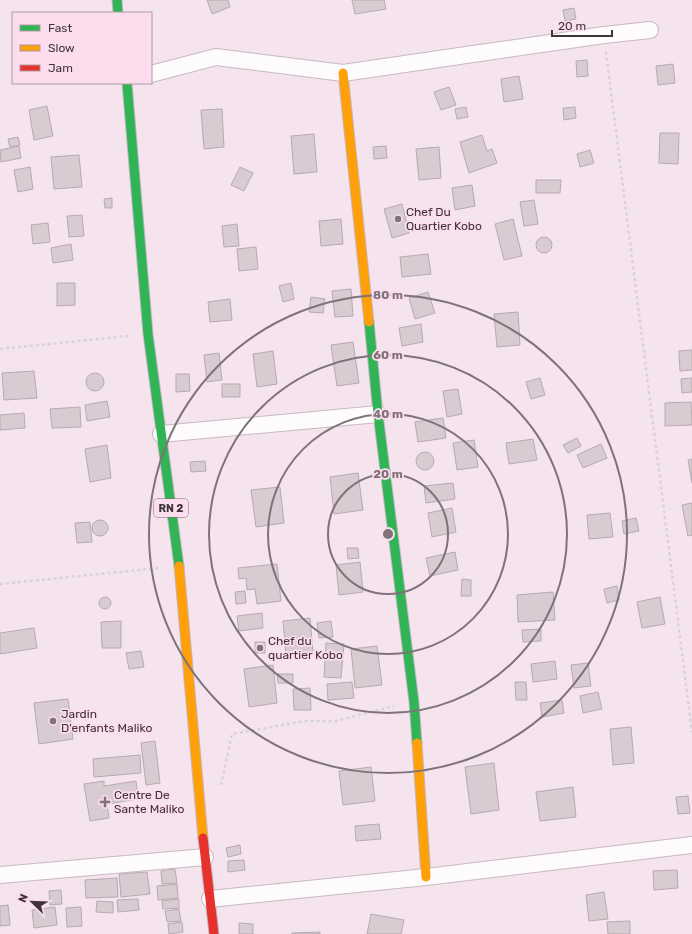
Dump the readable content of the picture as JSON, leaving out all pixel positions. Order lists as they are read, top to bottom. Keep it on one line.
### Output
{"streets":{"main road":["RN 2"]},"places":{"other":["Chef Du Quartier Kobo","Chef du quartier Kobo","Jardin D'enfants Maliko"],"health":["Centre De Sante Maliko"]},"legend":["Fast","Slow","Jam"],"scale_bar":"20 m","north":"top left","rings":["80 m","60 m","40 m","20 m"]}
